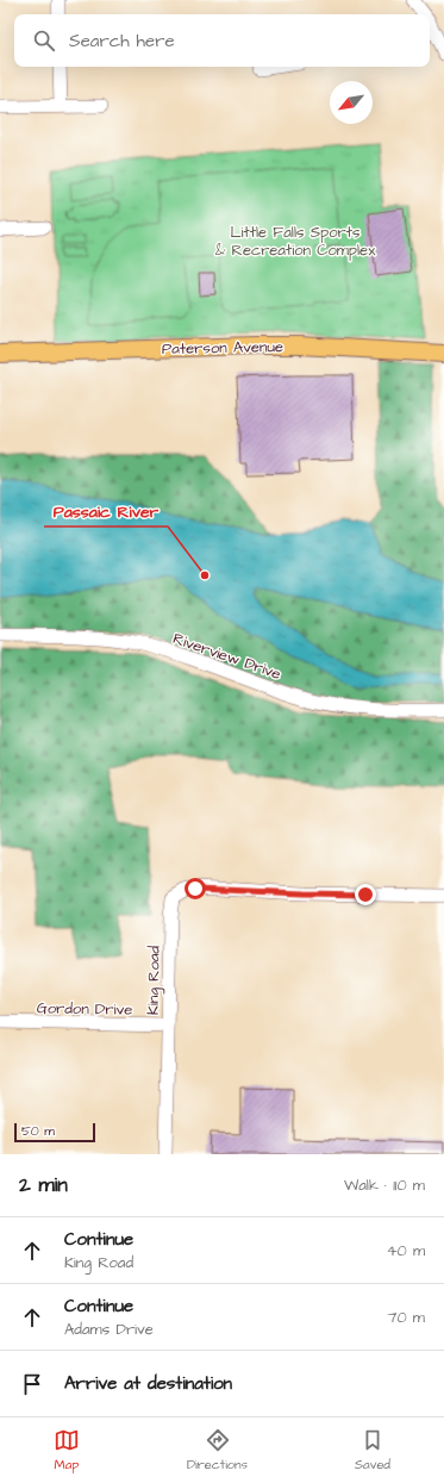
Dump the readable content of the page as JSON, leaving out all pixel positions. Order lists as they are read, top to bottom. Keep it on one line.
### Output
{"streets":{"main road":["Paterson Avenue"],"street":["Riverview Drive","King Road","Gordon Drive"]},"crossings":[["King Road","Gordon Drive"]],"parks":["Little Falls Sports & Recreation Complex"],"places":["Passaic River"],"scale_bar":"50 m","north":"bottom left","page":{"search":"Search here","scale":"50 m","heading":["2 min","Walk · 110 m"],"list":[["Continue","King Road","40 m"],["Continue","Adams Drive","70 m"],"Arrive at destination"],"nav":["Map","Directions","Saved"]}}
